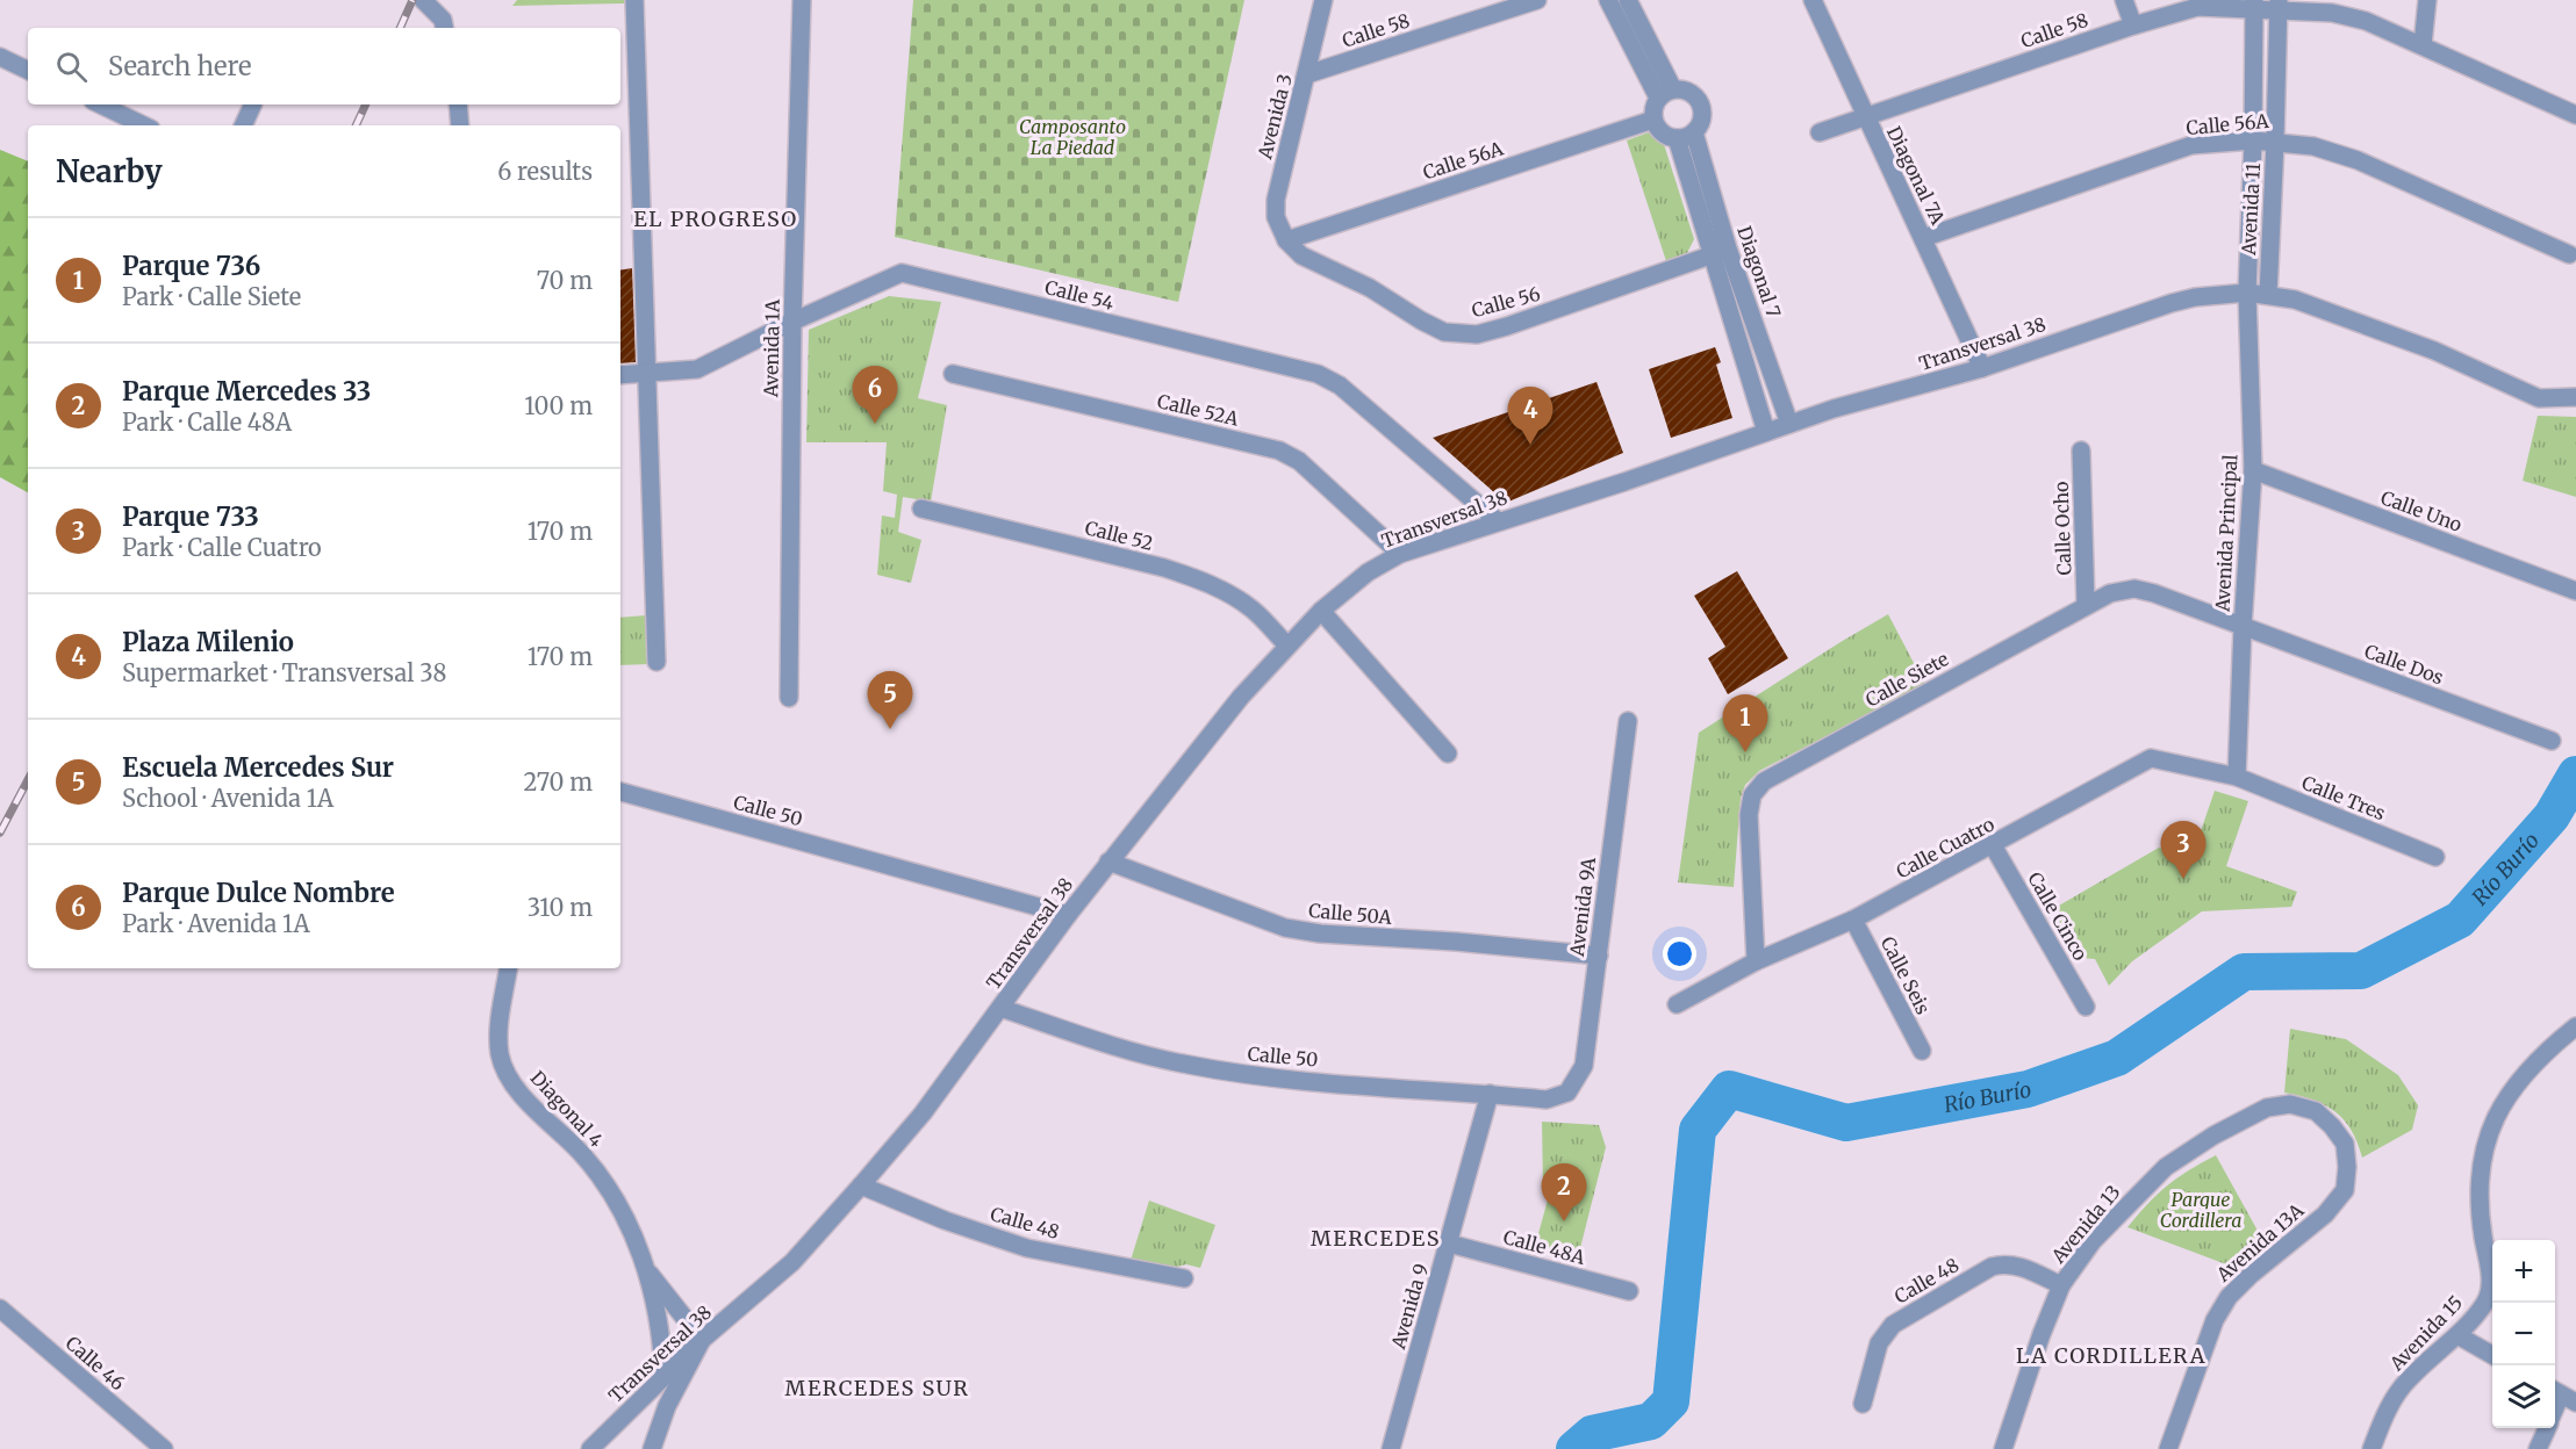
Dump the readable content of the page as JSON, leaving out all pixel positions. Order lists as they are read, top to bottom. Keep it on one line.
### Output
{"streets":{"street":["Calle 58","Avenida 3","Calle 56A","Diagonal 7A","Avenida 11","Diagonal 7","Calle 54","Calle 56","Transversal 38","Avenida 1A","Calle 52A","Calle Uno","Calle Ocho","Avenida Principal","Calle 52","Calle Dos","Calle Siete","Calle Tres","Calle 50","Calle Cuatro","Avenida 9A","Calle 50A","Calle Cinco","Calle Seis","Diagonal 4","Calle 48","Avenida 13","Avenida 13A","Calle 48A","Avenida 9","Avenida 15","Calle 46"]},"crossings":[["Calle 58","Avenida 3"],["Calle 58","Diagonal 7A"],["Calle 58","Avenida 11"],["Avenida 3","Calle 56A"],["Avenida 3","Calle 56"],["Calle 56A","Diagonal 7A"],["Calle 56A","Avenida 11"],["Calle 56A","Diagonal 7"],["Calle 56A","Calle 56"],["Diagonal 7A","Transversal 38"],["Avenida 11","Transversal 38"],["Avenida 11","Avenida Principal"],["Diagonal 7","Calle 56"],["Diagonal 7","Transversal 38"],["Calle 54","Transversal 38"],["Calle 54","Avenida 1A"],["Transversal 38","Calle 52A"],["Transversal 38","Avenida Principal"],["Transversal 38","Calle 52"],["Transversal 38","Calle 50"],["Transversal 38","Calle 50A"],["Transversal 38","Diagonal 4"],["Transversal 38","Calle 48"],["Calle Uno","Avenida Principal"],["Calle Ocho","Calle Siete"],["Avenida Principal","Calle Dos"],["Avenida Principal","Calle Siete"],["Avenida Principal","Calle Tres"],["Avenida Principal","Calle Cuatro"],["Calle Dos","Calle Siete"],["Calle Siete","Calle Cuatro"],["Calle Tres","Calle Cuatro"],["Calle 50","Avenida 9A"],["Calle 50","Avenida 9"],["Calle Cuatro","Calle Cinco"],["Calle Cuatro","Calle Seis"],["Avenida 9A","Calle 50A"],["Calle 48","Avenida 13"],["Avenida 13","Avenida 13A"],["Calle 48A","Avenida 9"]],"districts":["EL PROGRESO","MERCEDES","LA CORDILLERA","MERCEDES SUR"],"water":["Río Burío"],"parks":["Camposanto La Piedad","Parque Cordillera"],"page":{"search":"Search here","heading":["Nearby","6 results"],"list":[{"mark":"1","name":"Parque 736","note":"Park · Calle Siete","value":"70 m"},{"mark":"2","name":"Parque Mercedes 33","note":"Park · Calle 48A","value":"100 m"},{"mark":"3","name":"Parque 733","note":"Park · Calle Cuatro","value":"170 m"},{"mark":"4","name":"Plaza Milenio","note":"Supermarket · Transversal 38","value":"170 m"},{"mark":"5","name":"Escuela Mercedes Sur","note":"School · Avenida 1A","value":"270 m"},{"mark":"6","name":"Parque Dulce Nombre","note":"Park · Avenida 1A","value":"310 m"}],"pins":["6","4","5","1","3","2"],"map_buttons":["+","−"]}}
